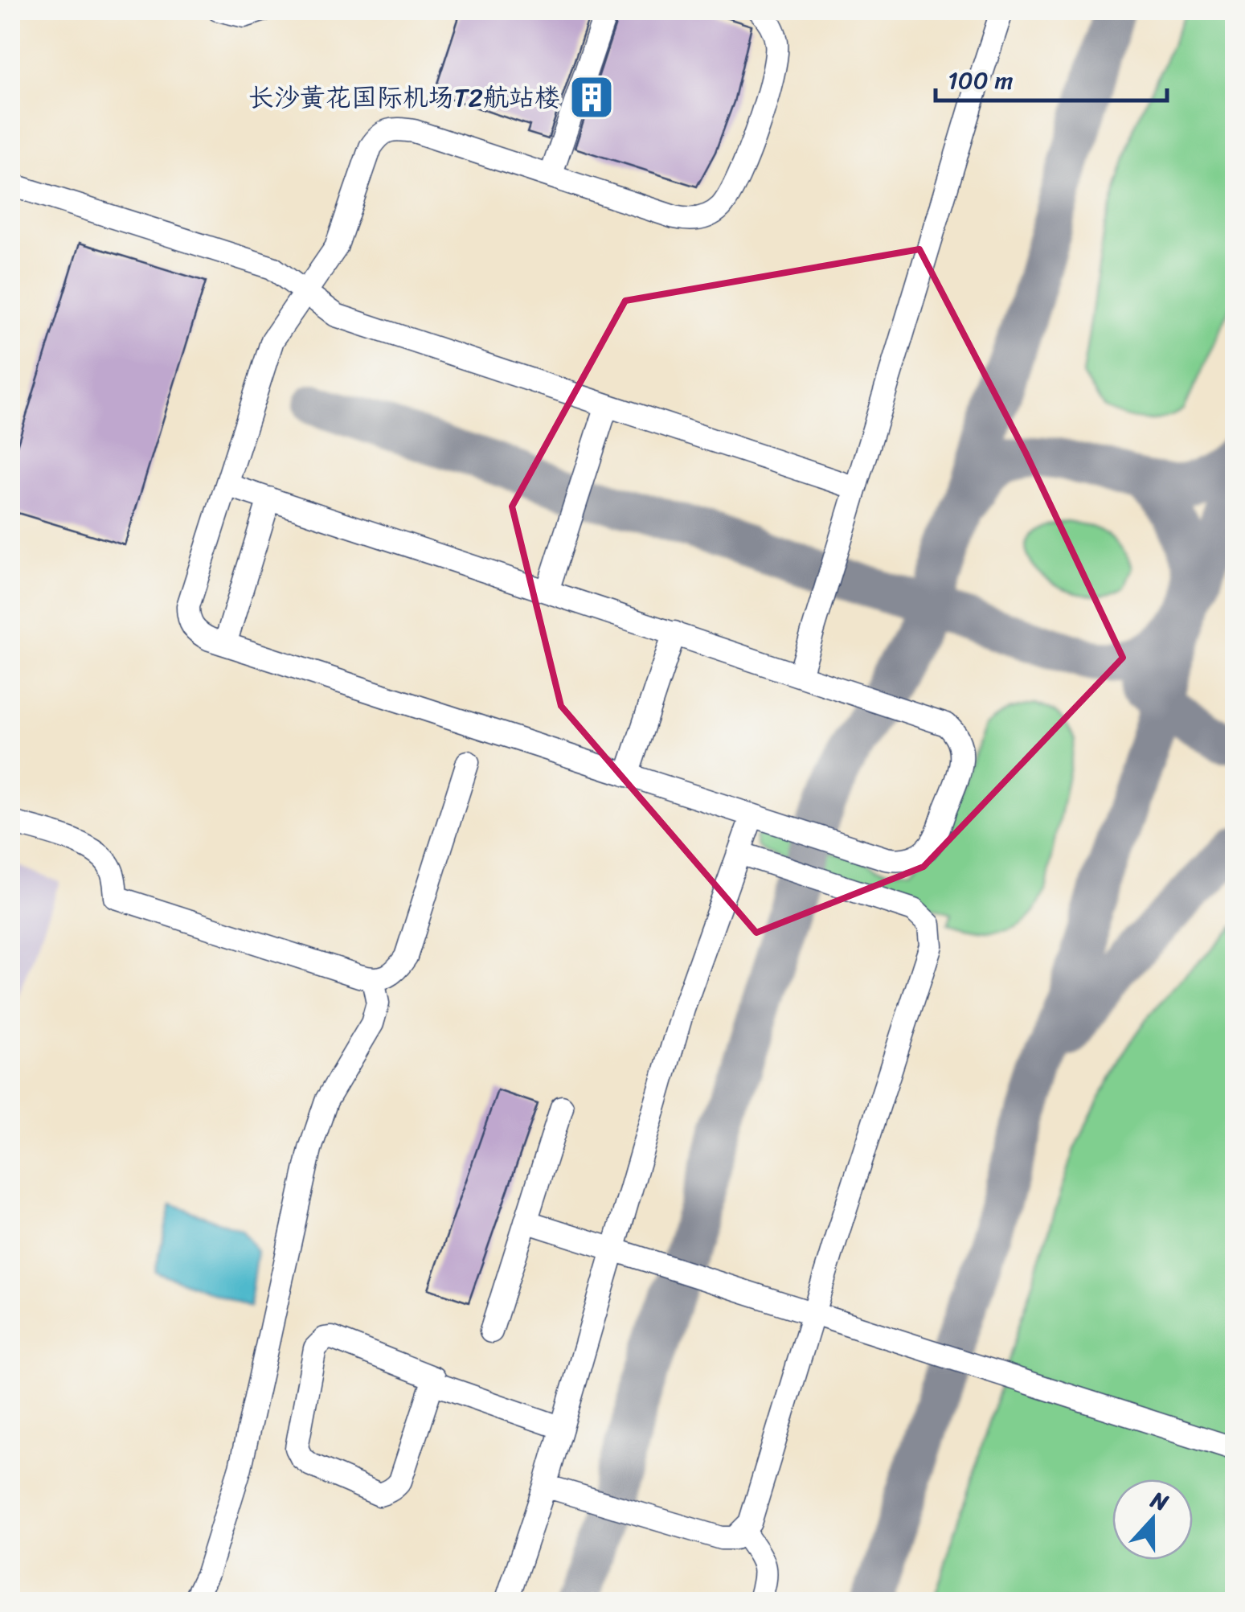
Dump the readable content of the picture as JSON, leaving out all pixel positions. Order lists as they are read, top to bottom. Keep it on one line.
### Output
{"places":{"building":["长沙黄花国际机场T2航站楼"]},"scale_bar":"100 m","north":"top"}
